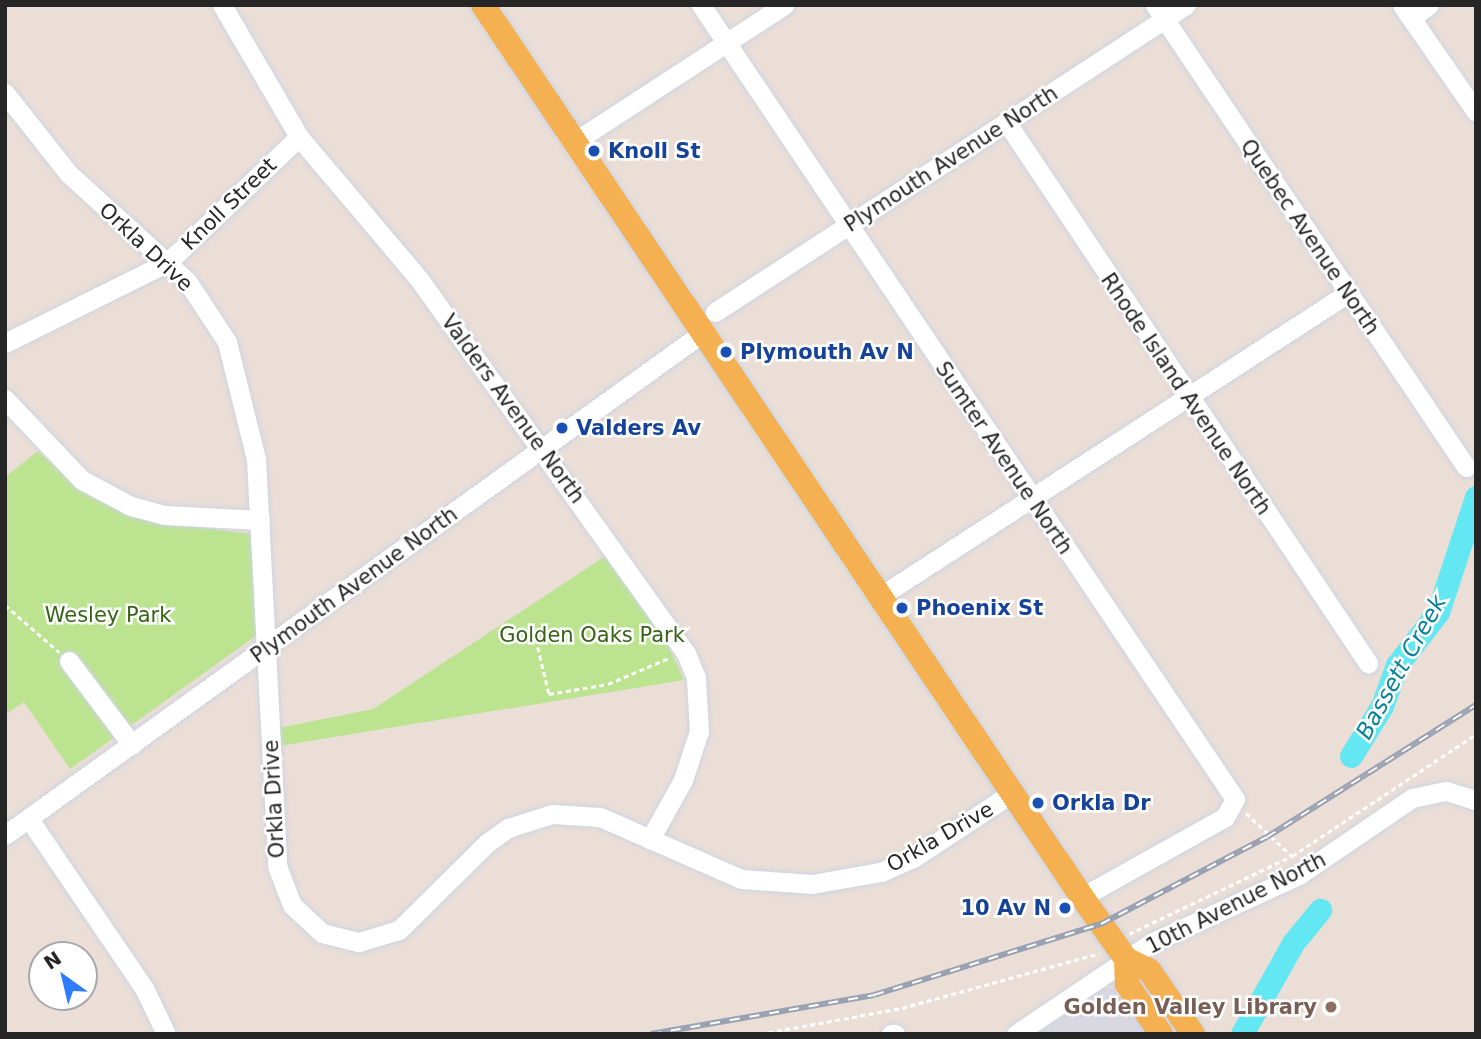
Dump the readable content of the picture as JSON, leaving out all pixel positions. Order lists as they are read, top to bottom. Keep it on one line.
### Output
{"streets":{"street":["Plymouth Avenue North","Knoll Street","Quebec Avenue North","Orkla Drive","Rhode Island Avenue North","Valders Avenue North","Sumter Avenue North","10th Avenue North"]},"crossings":[["Plymouth Avenue North","Quebec Avenue North"],["Plymouth Avenue North","Orkla Drive"],["Plymouth Avenue North","Rhode Island Avenue North"],["Plymouth Avenue North","Valders Avenue North"],["Plymouth Avenue North","Sumter Avenue North"],["Knoll Street","Orkla Drive"],["Knoll Street","Valders Avenue North"],["Orkla Drive","Valders Avenue North"]],"water":["Bassett Creek"],"parks":["Wesley Park","Golden Oaks Park"],"places":["Knoll St","Plymouth Av N","Valders Av","Phoenix St","Orkla Dr","10 Av N","Golden Valley Library"],"north":"top left"}
